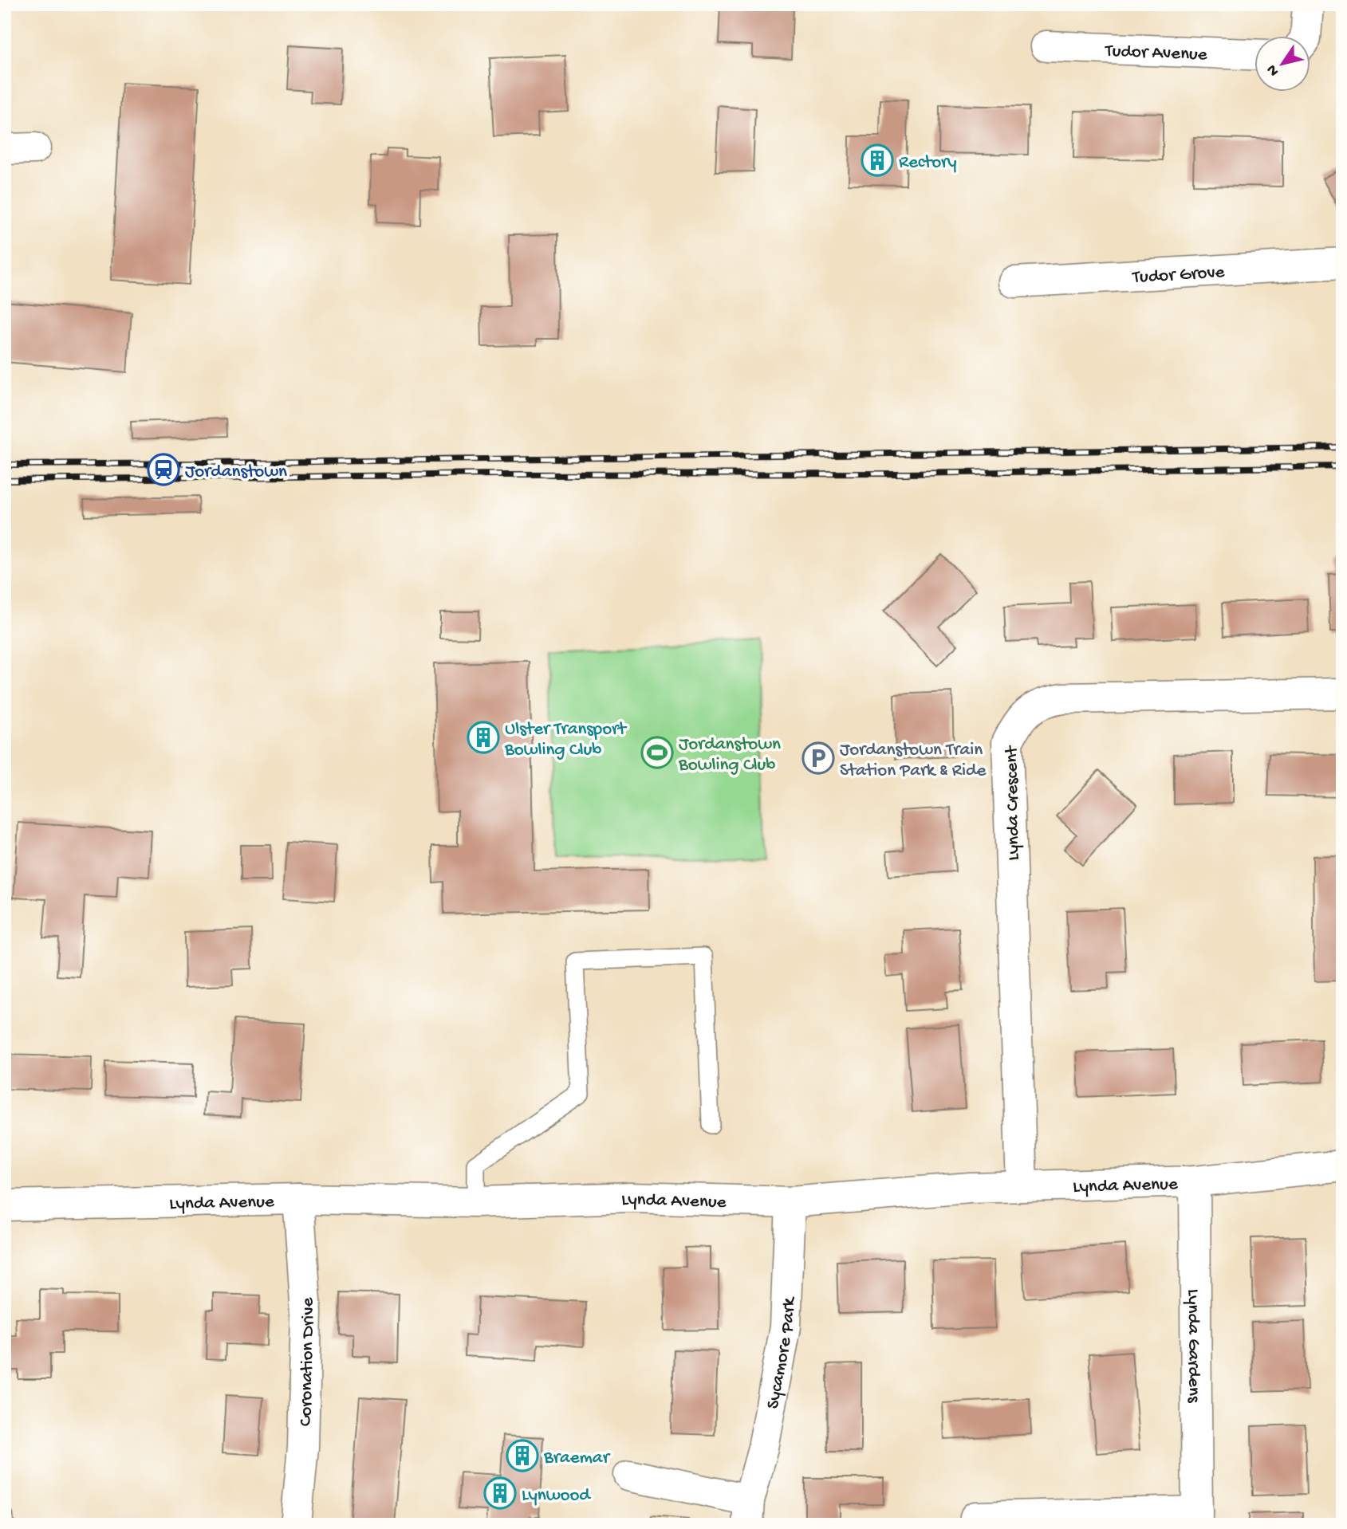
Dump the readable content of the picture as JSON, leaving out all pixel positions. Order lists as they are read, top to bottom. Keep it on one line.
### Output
{"streets":{"street":["Tudor Avenue","Tudor Grove","Lynda Crescent","Lynda Avenue","Lynda Gardens","Sycamore Park","Coronation Drive"]},"crossings":[["Lynda Crescent","Lynda Avenue"],["Lynda Avenue","Lynda Gardens"],["Lynda Avenue","Sycamore Park"],["Lynda Avenue","Coronation Drive"]],"places":{"building":["Rectory","Ulster Transport Bowling Club","Braemar","Lynwood"],"station":["Jordanstown"],"sports":["Jordanstown Bowling Club"],"parking":["Jordanstown Train Station Park & Ride"]},"north":"bottom left"}
